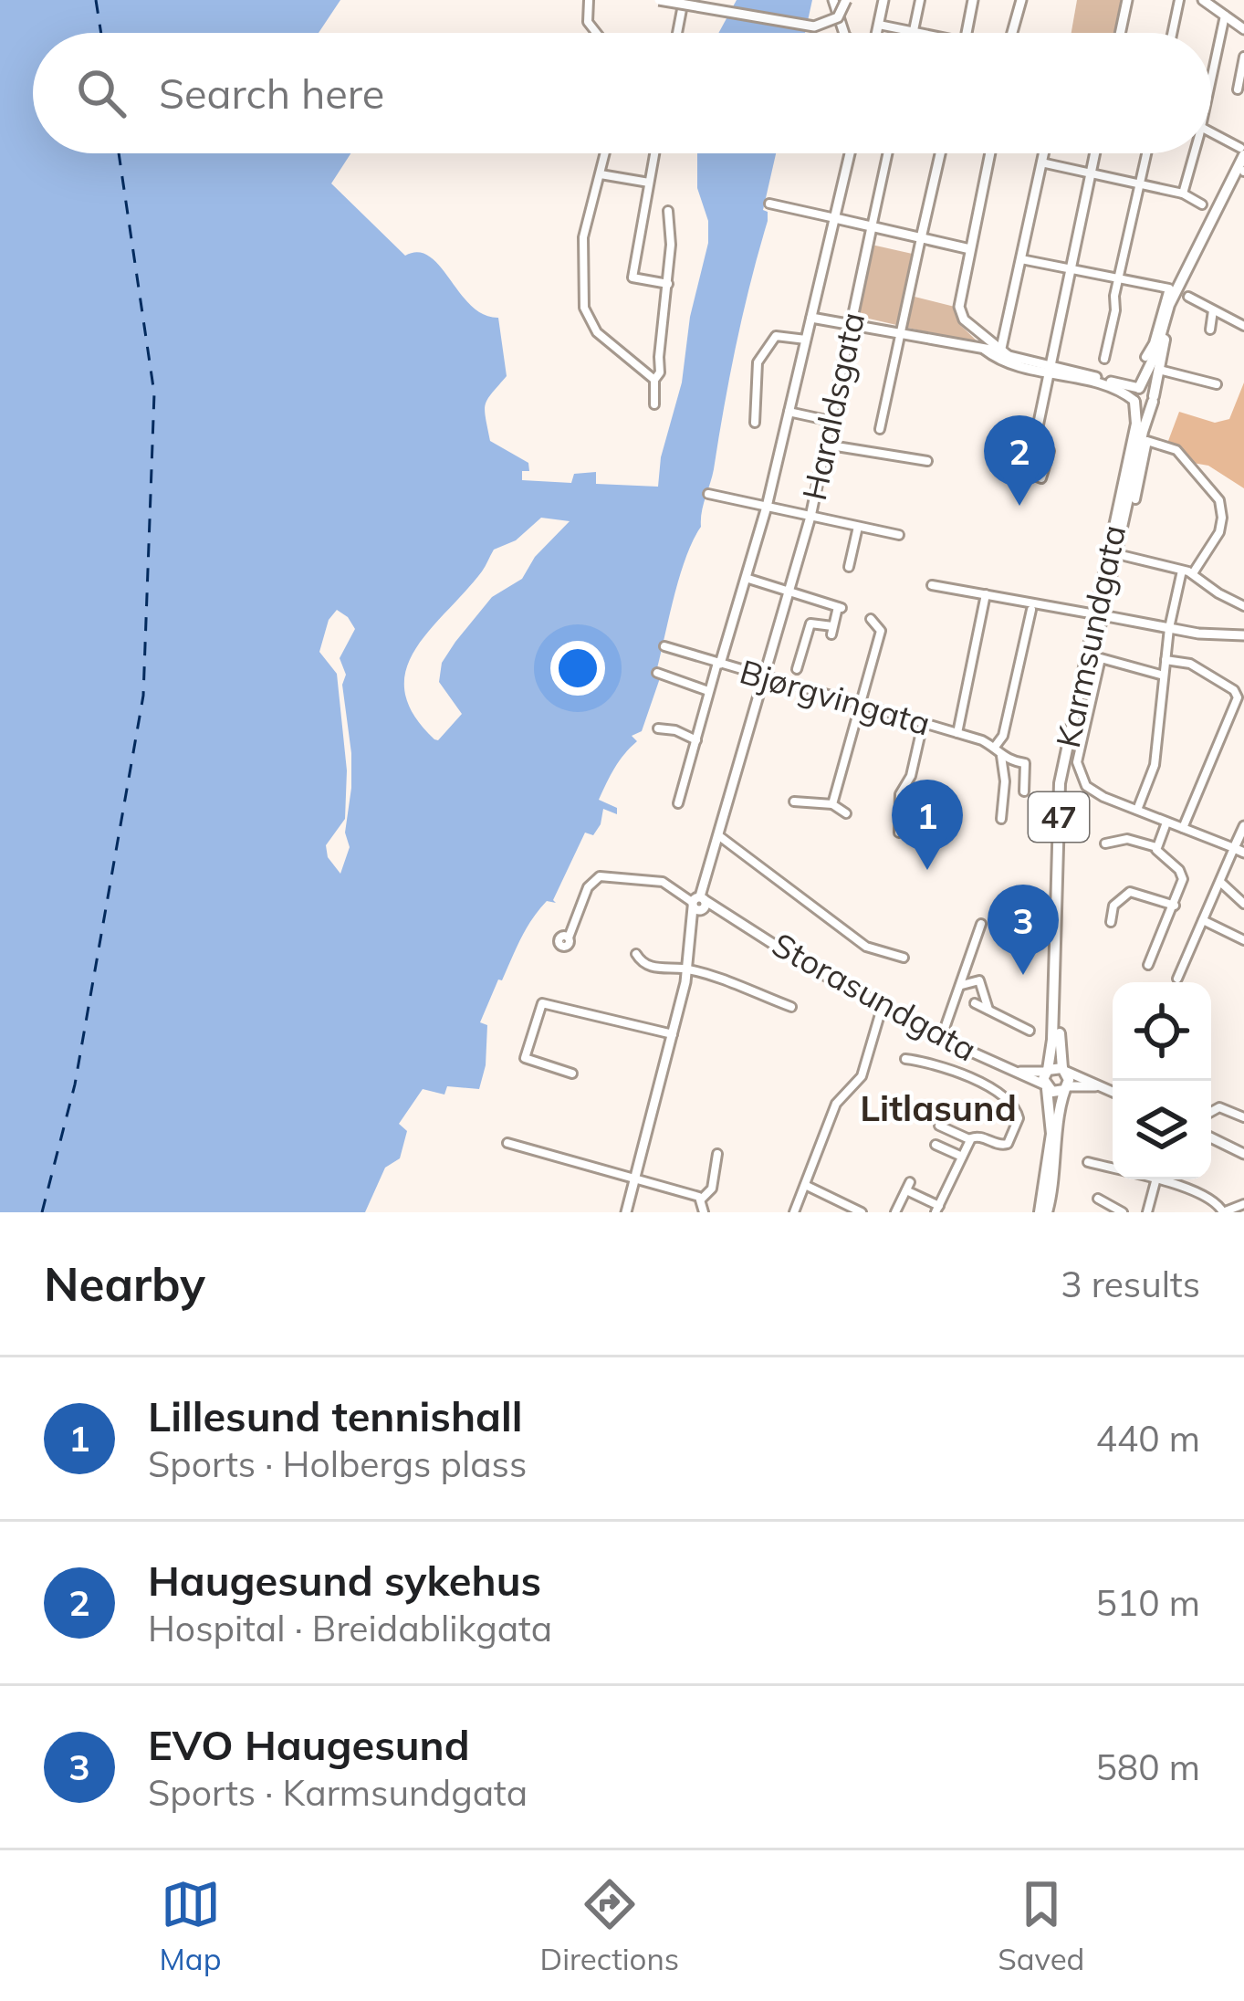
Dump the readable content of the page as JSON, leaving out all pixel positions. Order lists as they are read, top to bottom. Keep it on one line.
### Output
{"streets":{"main road":["Karmsundgata","47"],"street":["Haraldsgata","Bjørgvingata","Storasundgata"]},"crossings":[["Haraldsgata","Bjørgvingata"],["Haraldsgata","Storasundgata"],["Karmsundgata","47"],["Karmsundgata","Storasundgata"],["47","Storasundgata"]],"districts":["Litlasund"],"page":{"search":"Search here","pins":["2","1","3"],"heading":["Nearby","3 results"],"list":[{"mark":"1","name":"Lillesund tennishall","note":"Sports · Holbergs plass","value":"440 m"},{"mark":"2","name":"Haugesund sykehus","note":"Hospital · Breidablikgata","value":"510 m"},{"mark":"3","name":"EVO Haugesund","note":"Sports · Karmsundgata","value":"580 m"}],"nav":["Map","Directions","Saved"]}}
